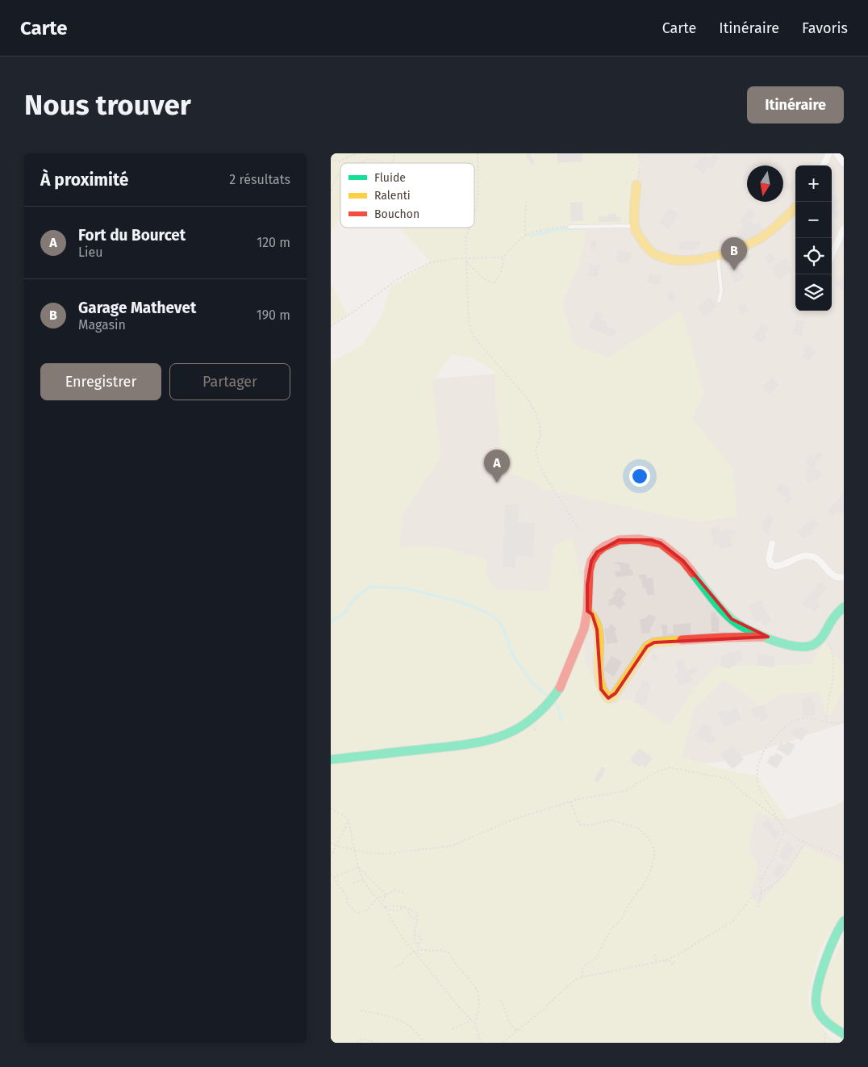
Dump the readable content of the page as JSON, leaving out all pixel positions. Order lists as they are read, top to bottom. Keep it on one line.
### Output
{"legend":["Fluide","Ralenti","Bouchon"],"north":"bottom","page":{"header":"Carte","nav":["Carte","Itinéraire","Favoris"],"buttons":["Itinéraire",["Enregistrer","Partager"]],"title":"Nous trouver","heading":["À proximité","2 résultats"],"map_buttons":["+","−"],"list":[{"mark":"A","name":"Fort du Bourcet","note":"Lieu","value":"120 m"},{"mark":"B","name":"Garage Mathevet","note":"Magasin","value":"190 m"}],"pins":["B","A"]}}
